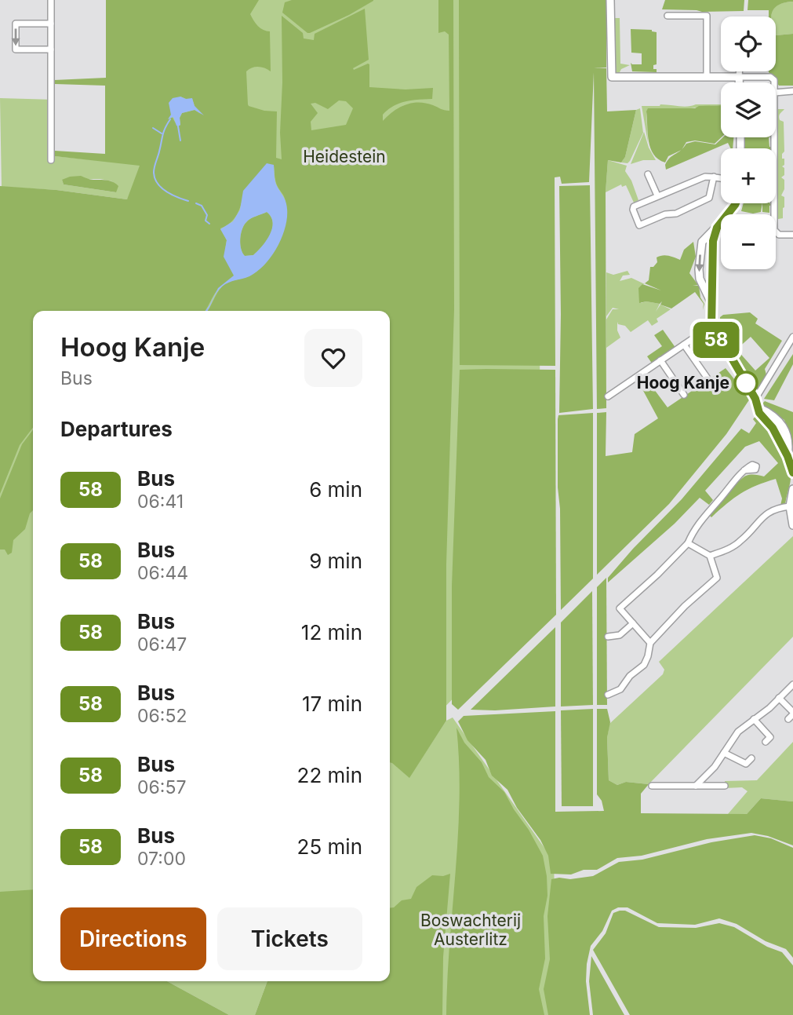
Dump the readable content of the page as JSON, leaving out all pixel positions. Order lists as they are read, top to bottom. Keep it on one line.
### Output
{"parks":["Heidestein","Boswachterij Austerlitz"],"places":["Hoog Kanje"],"lines":["bus line 58"],"page":{"on_map":"58","map_buttons":["+","−"],"heading":[["Hoog Kanje","Bus"],"Departures"],"list":[{"mark":"58","name":"Bus","note":"06:41","value":"6 min"},{"mark":"58","name":"Bus","note":"06:44","value":"9 min"},{"mark":"58","name":"Bus","note":"06:47","value":"12 min"},{"mark":"58","name":"Bus","note":"06:52","value":"17 min"},{"mark":"58","name":"Bus","note":"06:57","value":"22 min"},{"mark":"58","name":"Bus","note":"07:00","value":"25 min"}],"buttons":["Directions","Tickets"]}}
